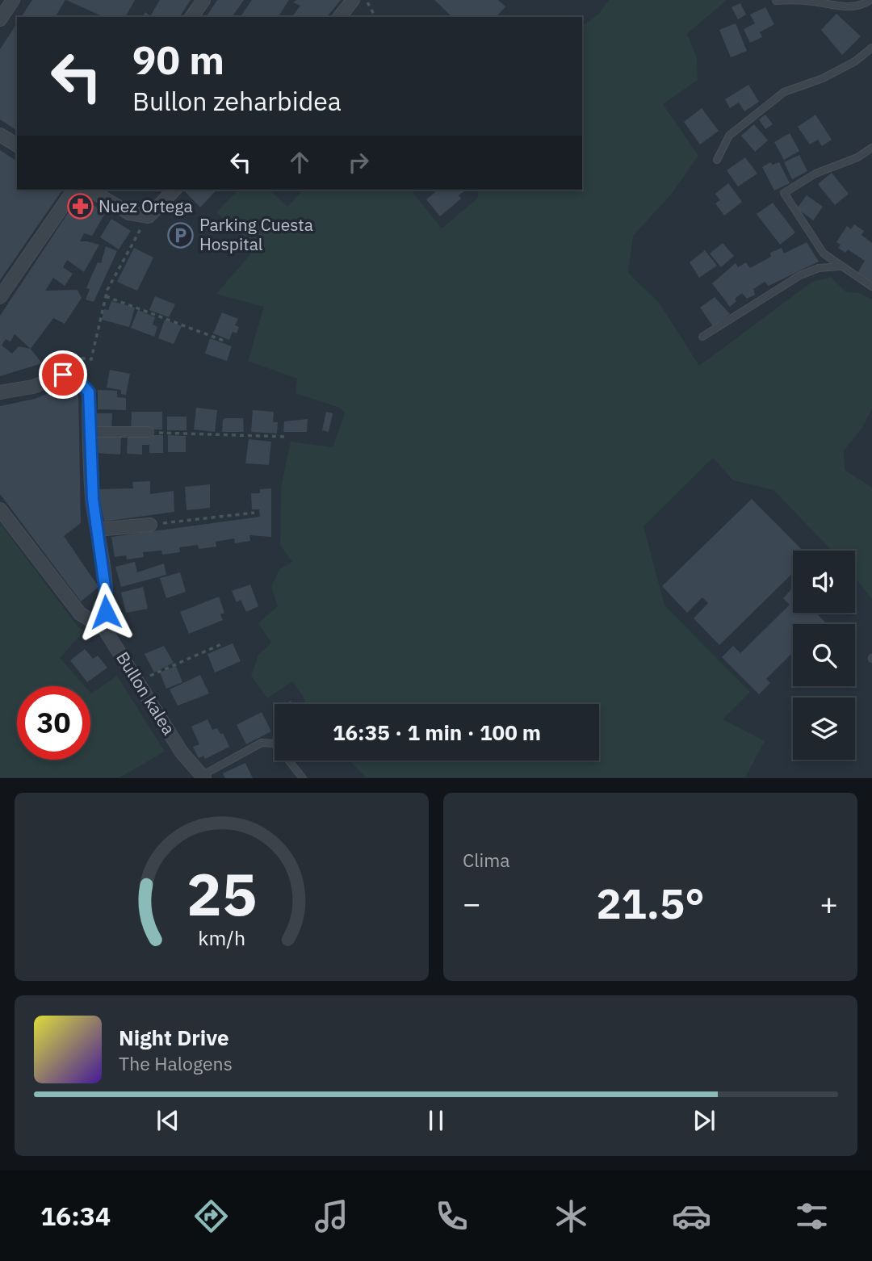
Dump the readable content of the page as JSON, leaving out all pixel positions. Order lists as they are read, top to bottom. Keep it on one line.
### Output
{"streets":{"street":["Bullon kalea"]},"places":{"pharmacy":["Nuez Ortega"],"parking":["Parking Cuesta Hospital"]},"page":{"turn":["90 m","Bullon zeharbidea"],"limit":"30","trip":"16:35 · 1 min · 100 m","tile":"Clima","heat":["−","21.5°","+"],"song":["Night Drive","The Halogens"],"tabs":"16:34","gauge":["25","km/h"]}}
